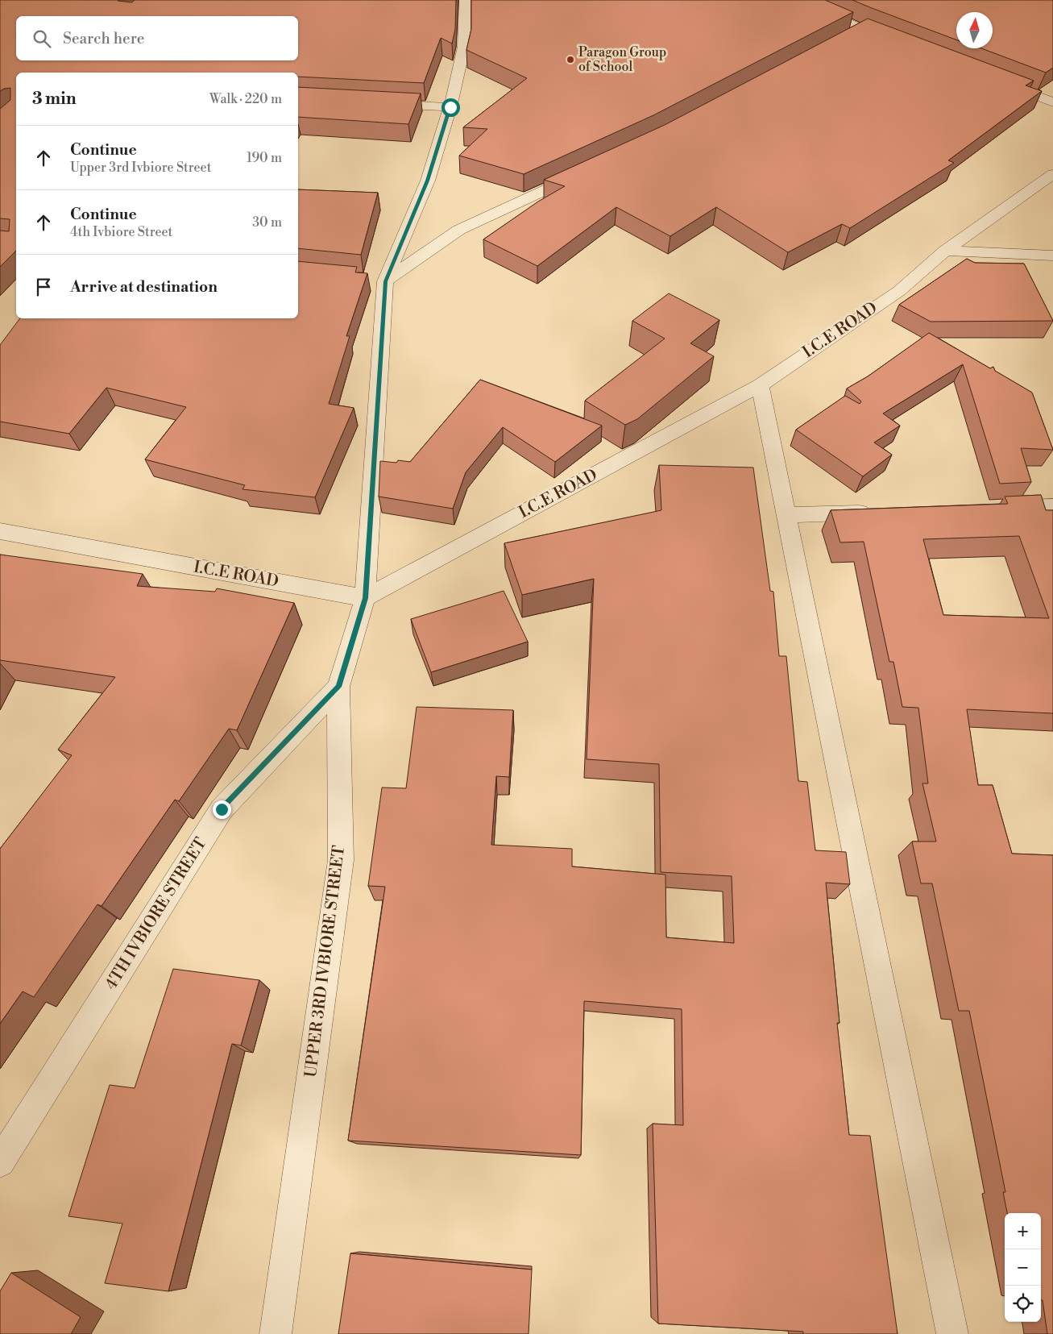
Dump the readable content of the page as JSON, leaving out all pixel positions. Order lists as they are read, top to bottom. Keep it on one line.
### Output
{"streets":{"street":["I.C.E ROAD","4TH IVBIORE STREET","UPPER 3RD IVBIORE STREET"]},"crossings":[["I.C.E ROAD","UPPER 3RD IVBIORE STREET"],["4TH IVBIORE STREET","UPPER 3RD IVBIORE STREET"]],"places":["Paragon Group of School"],"north":"top","page":{"search":"Search here","heading":["3 min","Walk · 220 m"],"list":[["Continue","Upper 3rd Ivbiore Street","190 m"],["Continue","4th Ivbiore Street","30 m"],"Arrive at destination"],"map_buttons":["+","−"]}}
